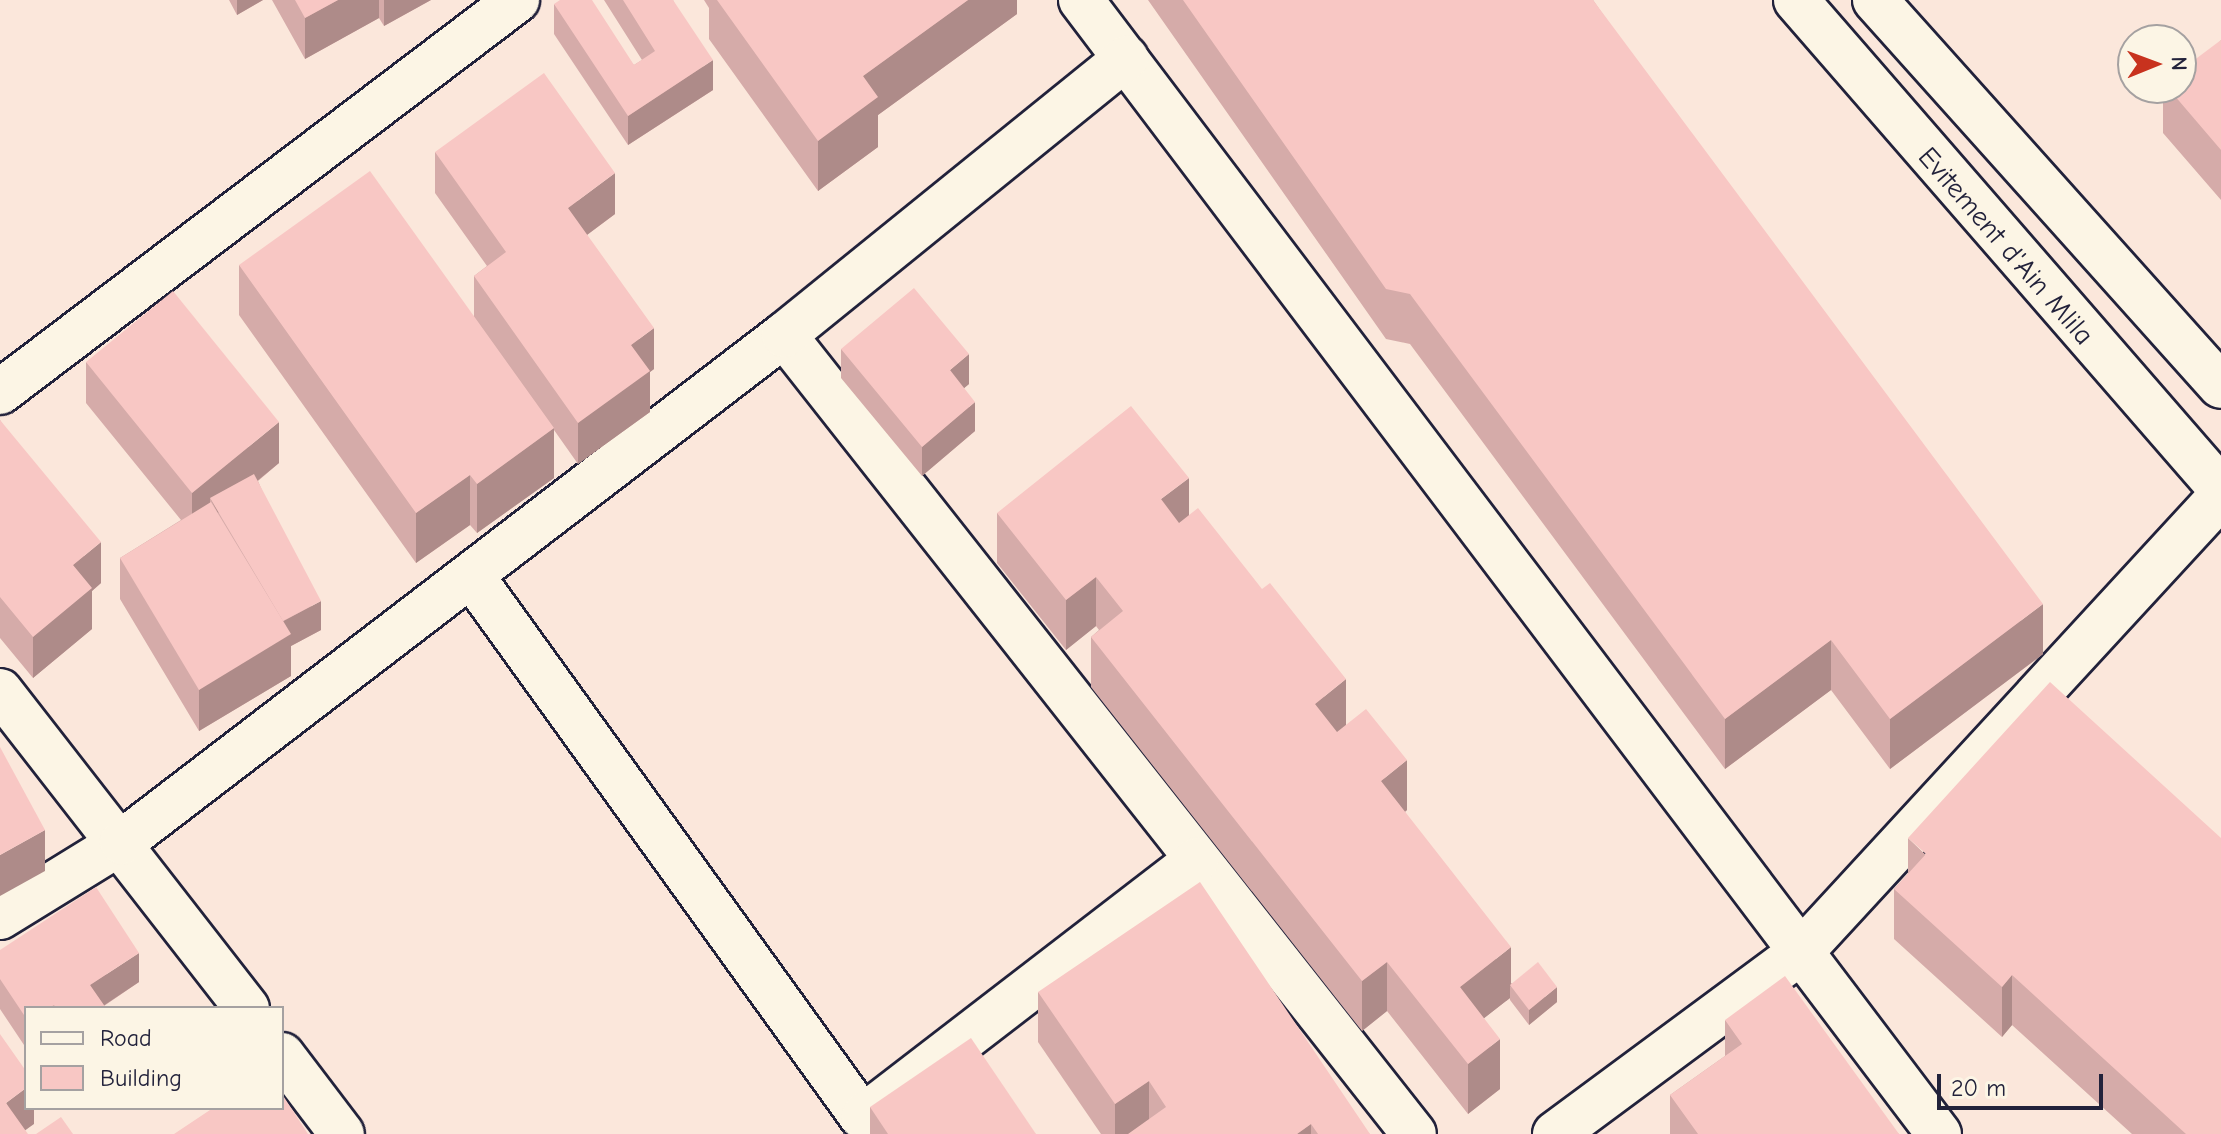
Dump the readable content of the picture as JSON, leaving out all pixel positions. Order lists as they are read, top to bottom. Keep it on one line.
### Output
{"streets":{"main road":["Evitement d'Ain Mlila"]},"legend":["Road","Building"],"scale_bar":"20 m","north":"right"}
